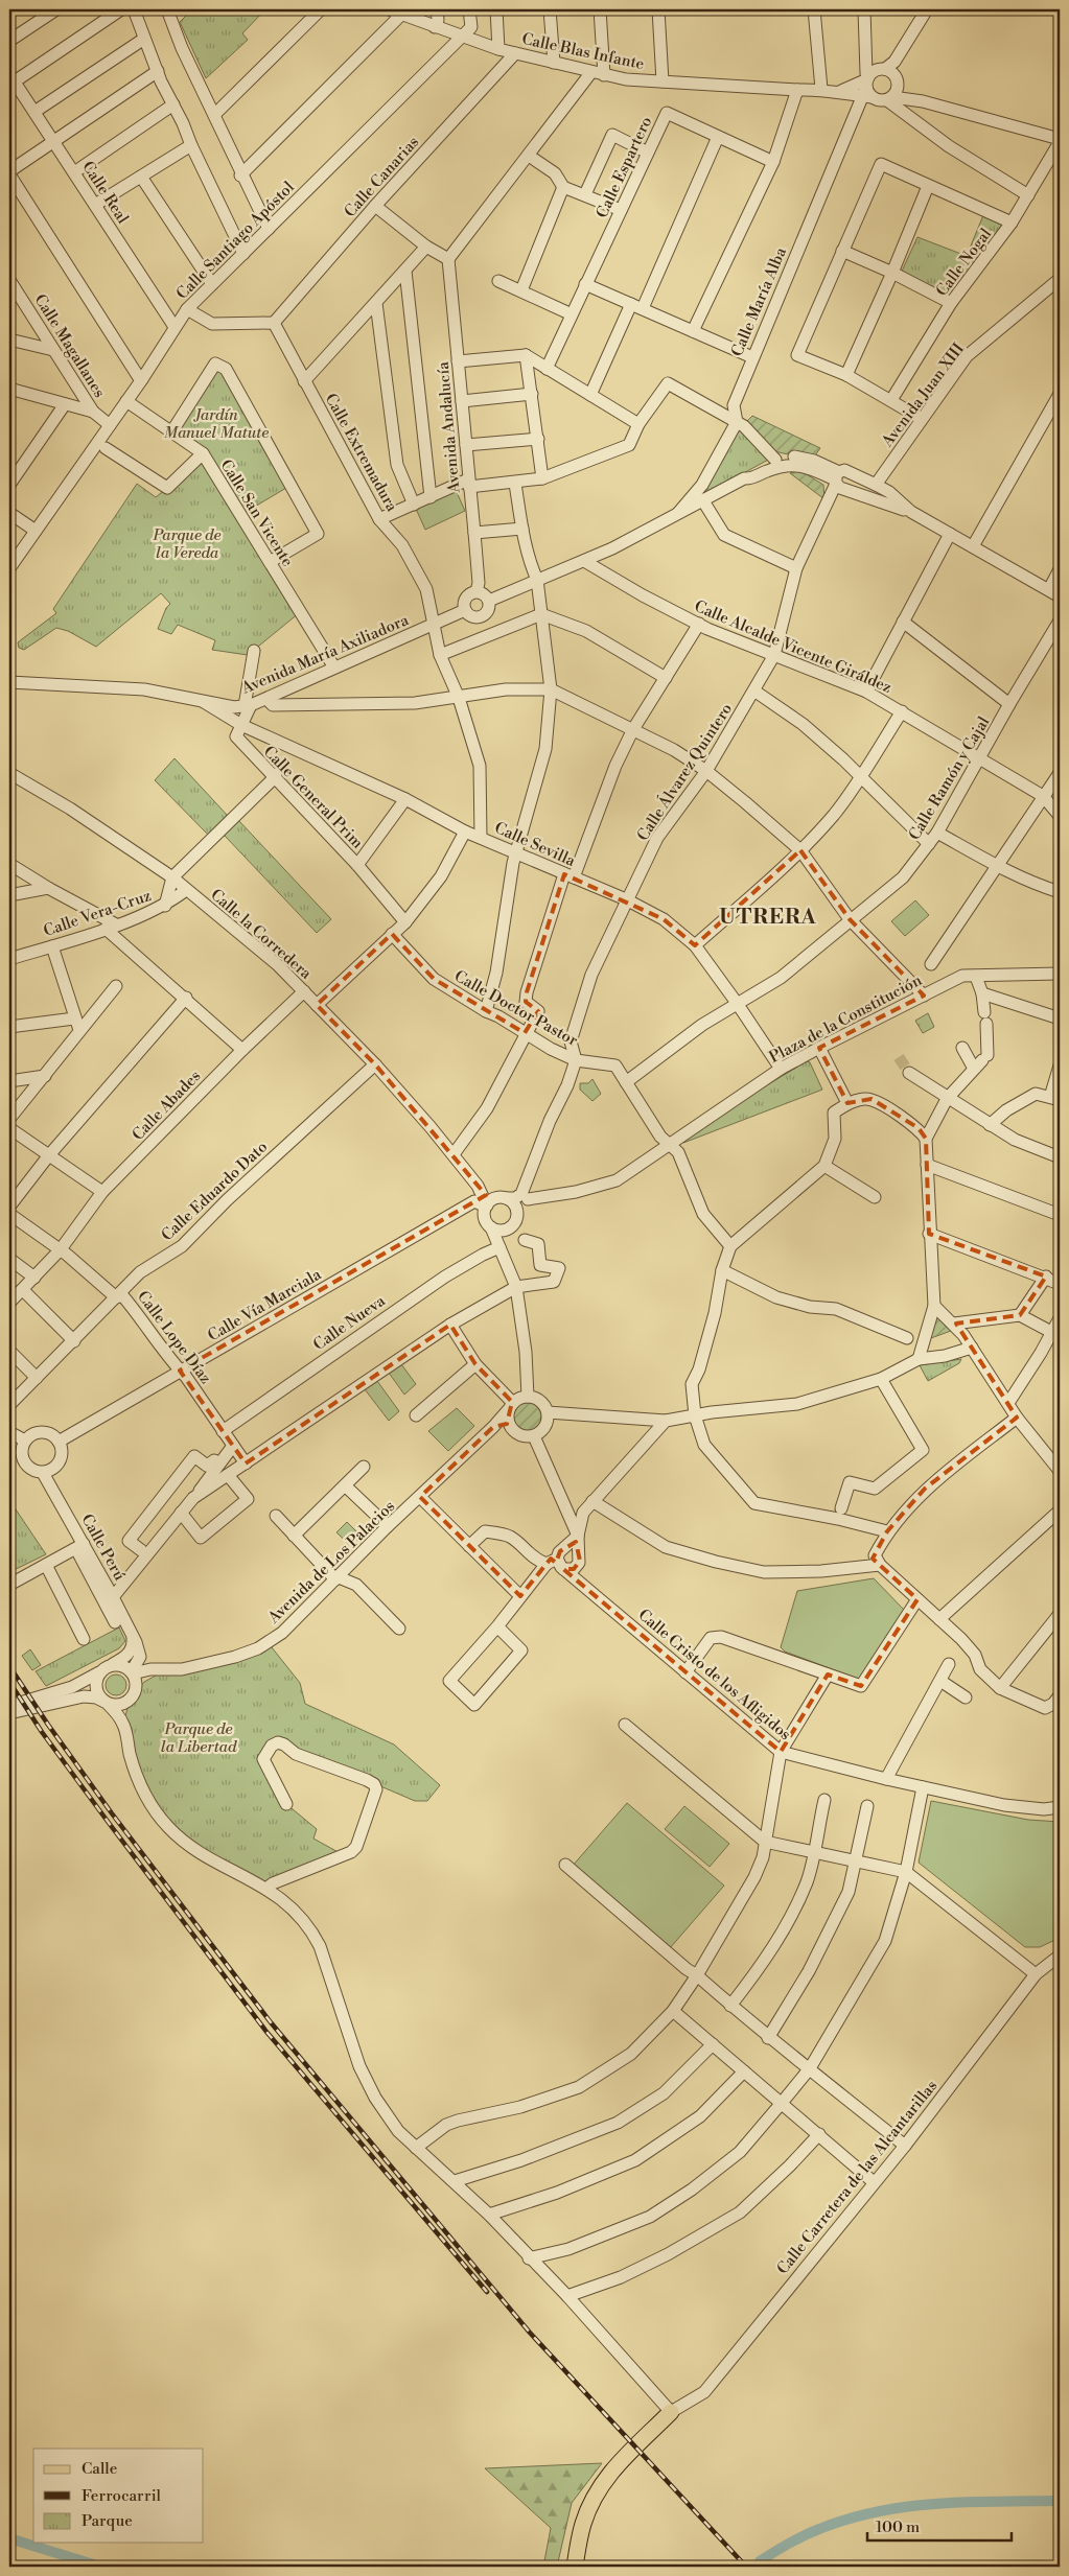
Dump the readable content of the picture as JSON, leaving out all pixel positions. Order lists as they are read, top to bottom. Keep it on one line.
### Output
{"streets":{"street":["Calle Blas Infante","Calle Espartero","Calle Canarias","Calle Real","Calle Santiago Apóstol","Calle Nogal","Calle María Alba","Calle Magallanes","Avenida Juan XIII","Avenida Andalucía","Calle Extremadura","Calle San Vicente","Calle Alcalde Vicente Giráldez","Avenida María Axiliadora","Calle Álvarez Quintero","Calle Ramón y Cajal","Calle General Prim","Calle Sevilla","Calle Vera-Cruz","Calle la Corredera","Calle Doctor Pastor","Plaza de la Constitución","Calle Abades","Calle Eduardo Dato","Calle Vía Marciala","Calle Nueva","Calle Lope Díaz","Calle Perú","Avenida de Los Palacios","Calle Cristo de los Afligidos","Calle Carretera de las Alcantarillas"]},"crossings":[["Calle Blas Infante","Calle Canarias"],["Calle Blas Infante","Calle Santiago Apóstol"],["Calle Blas Infante","Calle María Alba"],["Calle Canarias","Calle Extremadura"],["Calle Real","Calle Santiago Apóstol"],["Calle Santiago Apóstol","Calle Magallanes"],["Calle Santiago Apóstol","Calle San Vicente"],["Avenida Andalucía","Avenida María Axiliadora"],["Calle Extremadura","Avenida María Axiliadora"],["Calle Extremadura","Calle Sevilla"],["Calle San Vicente","Avenida María Axiliadora"],["Calle Alcalde Vicente Giráldez","Calle Álvarez Quintero"],["Calle Alcalde Vicente Giráldez","Calle Ramón y Cajal"],["Calle Álvarez Quintero","Calle Sevilla"],["Calle Álvarez Quintero","Calle Doctor Pastor"],["Calle Álvarez Quintero","Plaza de la Constitución"],["Calle Ramón y Cajal","Calle Sevilla"],["Calle Ramón y Cajal","Calle Doctor Pastor"],["Calle General Prim","Calle Sevilla"],["Calle Sevilla","Plaza de la Constitución"],["Calle Vera-Cruz","Calle la Corredera"],["Calle la Corredera","Calle Abades"],["Calle la Corredera","Calle Eduardo Dato"],["Calle la Corredera","Calle Vía Marciala"],["Calle Doctor Pastor","Plaza de la Constitución"],["Calle Abades","Calle Lope Díaz"],["Calle Eduardo Dato","Calle Lope Díaz"],["Calle Vía Marciala","Calle Lope Díaz"],["Calle Vía Marciala","Calle Perú"],["Calle Nueva","Calle Lope Díaz"],["Calle Perú","Avenida de Los Palacios"]],"districts":["UTRERA"],"parks":["Jardín Manuel Matute","Parque de la Vereda","Parque de la Libertad"],"legend":["Calle","Ferrocarril","Parque"],"scale_bar":"100 m"}
